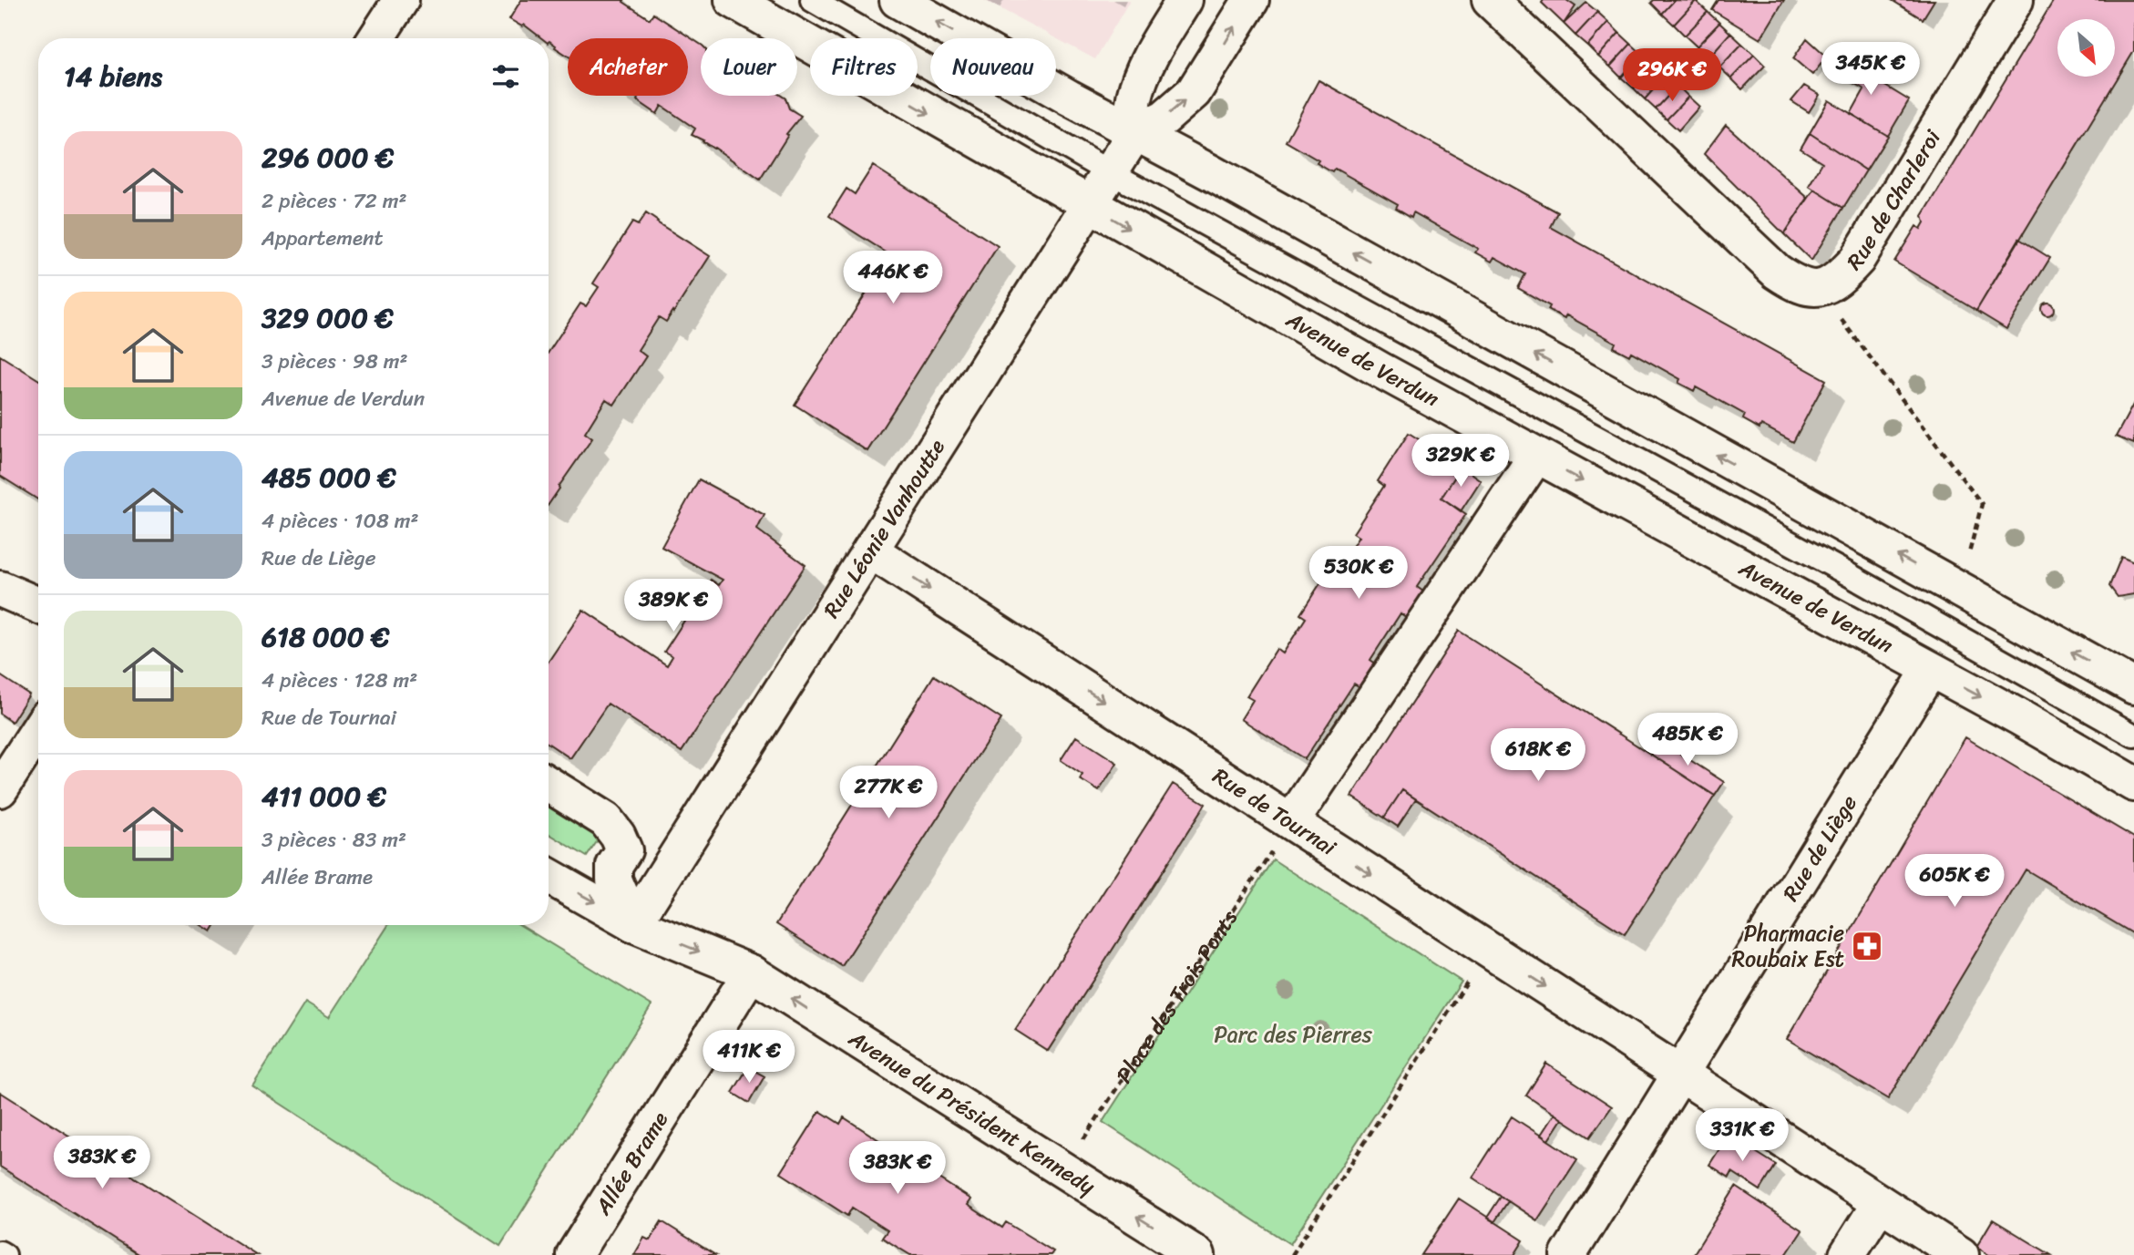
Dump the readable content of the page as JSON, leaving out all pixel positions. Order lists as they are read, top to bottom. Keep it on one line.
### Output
{"streets":{"street":["Rue de Charleroi","Avenue de Verdun","Rue Léonie Vanhoutte","Rue de Tournai","Rue de Liège","Avenue du Président Kennedy","Allée Brame"],"path":["Place des Trois Ponts"]},"crossings":[["Avenue de Verdun","Rue Léonie Vanhoutte"],["Avenue de Verdun","Rue de Liège"],["Rue Léonie Vanhoutte","Rue de Tournai"],["Rue Léonie Vanhoutte","Avenue du Président Kennedy"],["Rue de Tournai","Rue de Liège"],["Rue de Tournai","Place des Trois Ponts"],["Place des Trois Ponts","Avenue du Président Kennedy"],["Avenue du Président Kennedy","Allée Brame"]],"one_way":["Rue de Tournai"],"parks":["Parc des Pierres"],"places":{"pharmacy":["Pharmacie Roubaix Est"]},"north":"bottom right","page":{"chip":["Acheter","Louer","Filtres","Nouveau"],"heading":"14 biens","price":["345K €","296K €","446K €","329K €","530K €","389K €","485K €","618K €","277K €","605K €","411K €","331K €","383K €","383K €"],"list":[{"name":"296 000 €","note":"2 pièces · 72 m² · Appartement"},{"name":"329 000 €","note":"3 pièces · 98 m² · Avenue de Verdun"},{"name":"485 000 €","note":"4 pièces · 108 m² · Rue de Liège"},{"name":"618 000 €","note":"4 pièces · 128 m² · Rue de Tournai"},{"name":"411 000 €","note":"3 pièces · 83 m² · Allée Brame"}]}}
